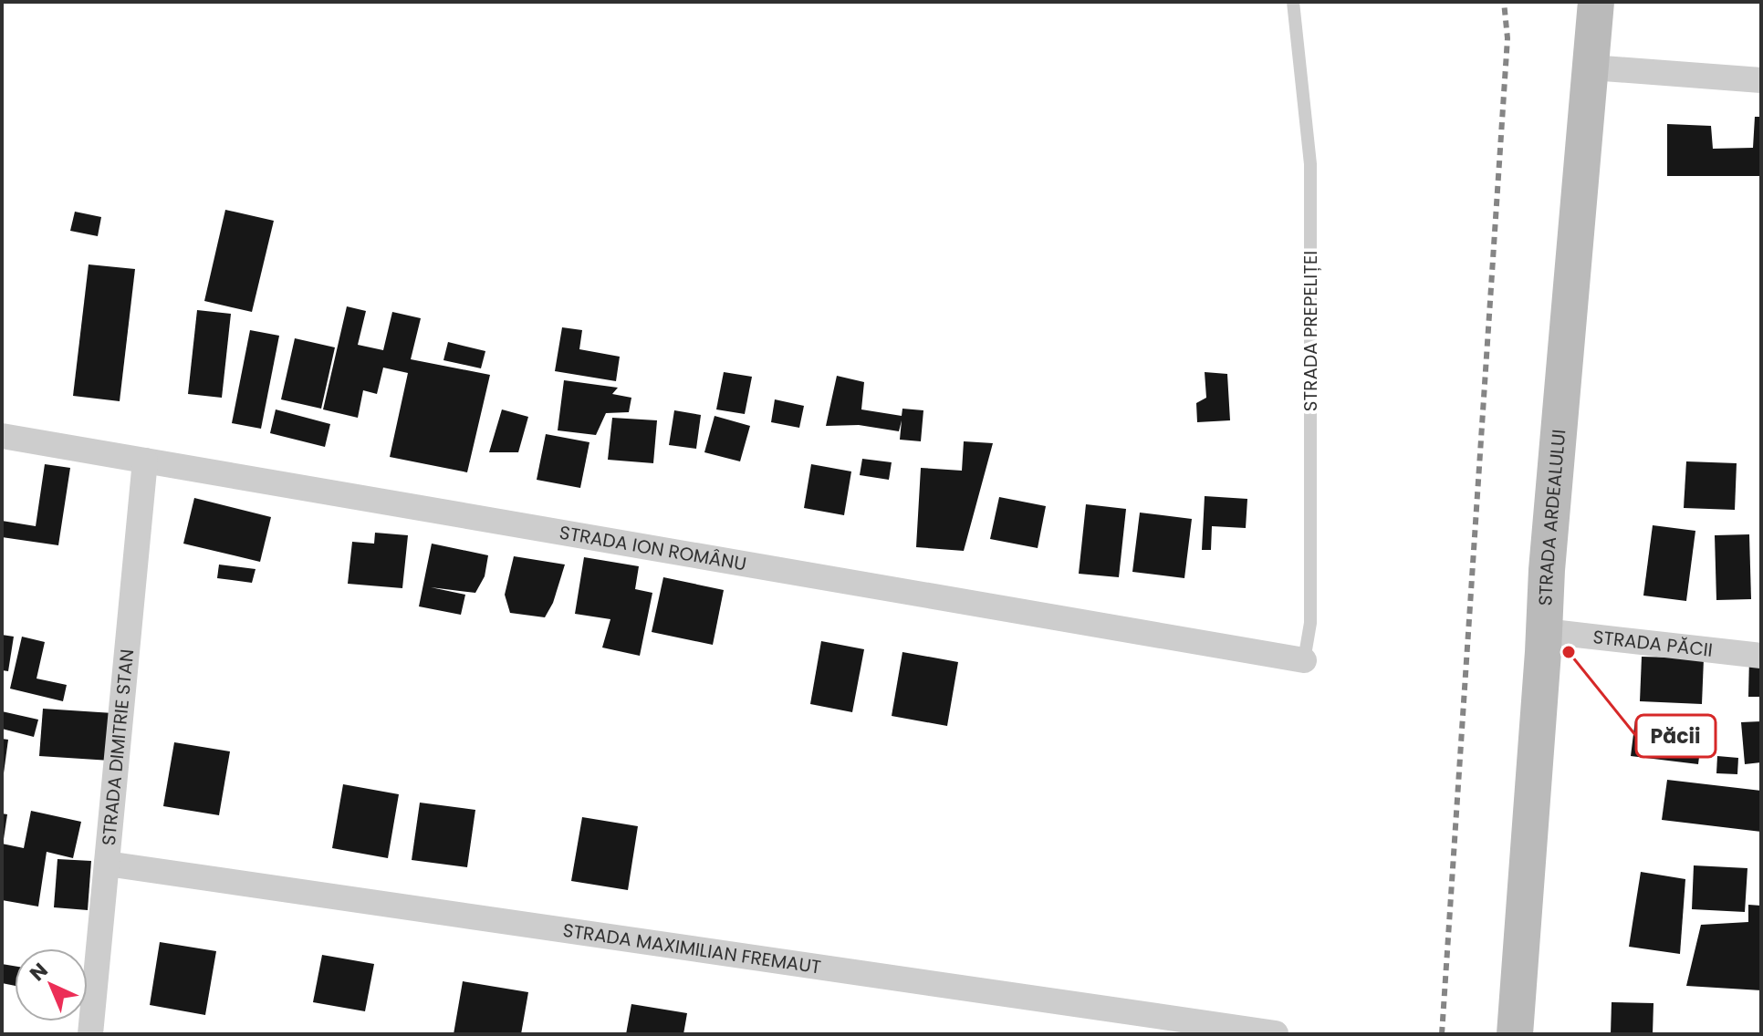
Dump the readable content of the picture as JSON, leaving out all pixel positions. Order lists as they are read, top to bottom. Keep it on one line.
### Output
{"streets":{"street":["STRADA ARDEALULUI","STRADA ION ROMÂNU","STRADA PĂCII","STRADA DIMITRIE STAN","STRADA MAXIMILIAN FREMAUT"],"lane":["STRADA PREPELIȚEI"]},"crossings":[["STRADA PREPELIȚEI","STRADA ION ROMÂNU"],["STRADA ARDEALULUI","STRADA PĂCII"],["STRADA ION ROMÂNU","STRADA DIMITRIE STAN"],["STRADA DIMITRIE STAN","STRADA MAXIMILIAN FREMAUT"]],"places":["Păcii"],"north":"top left"}
